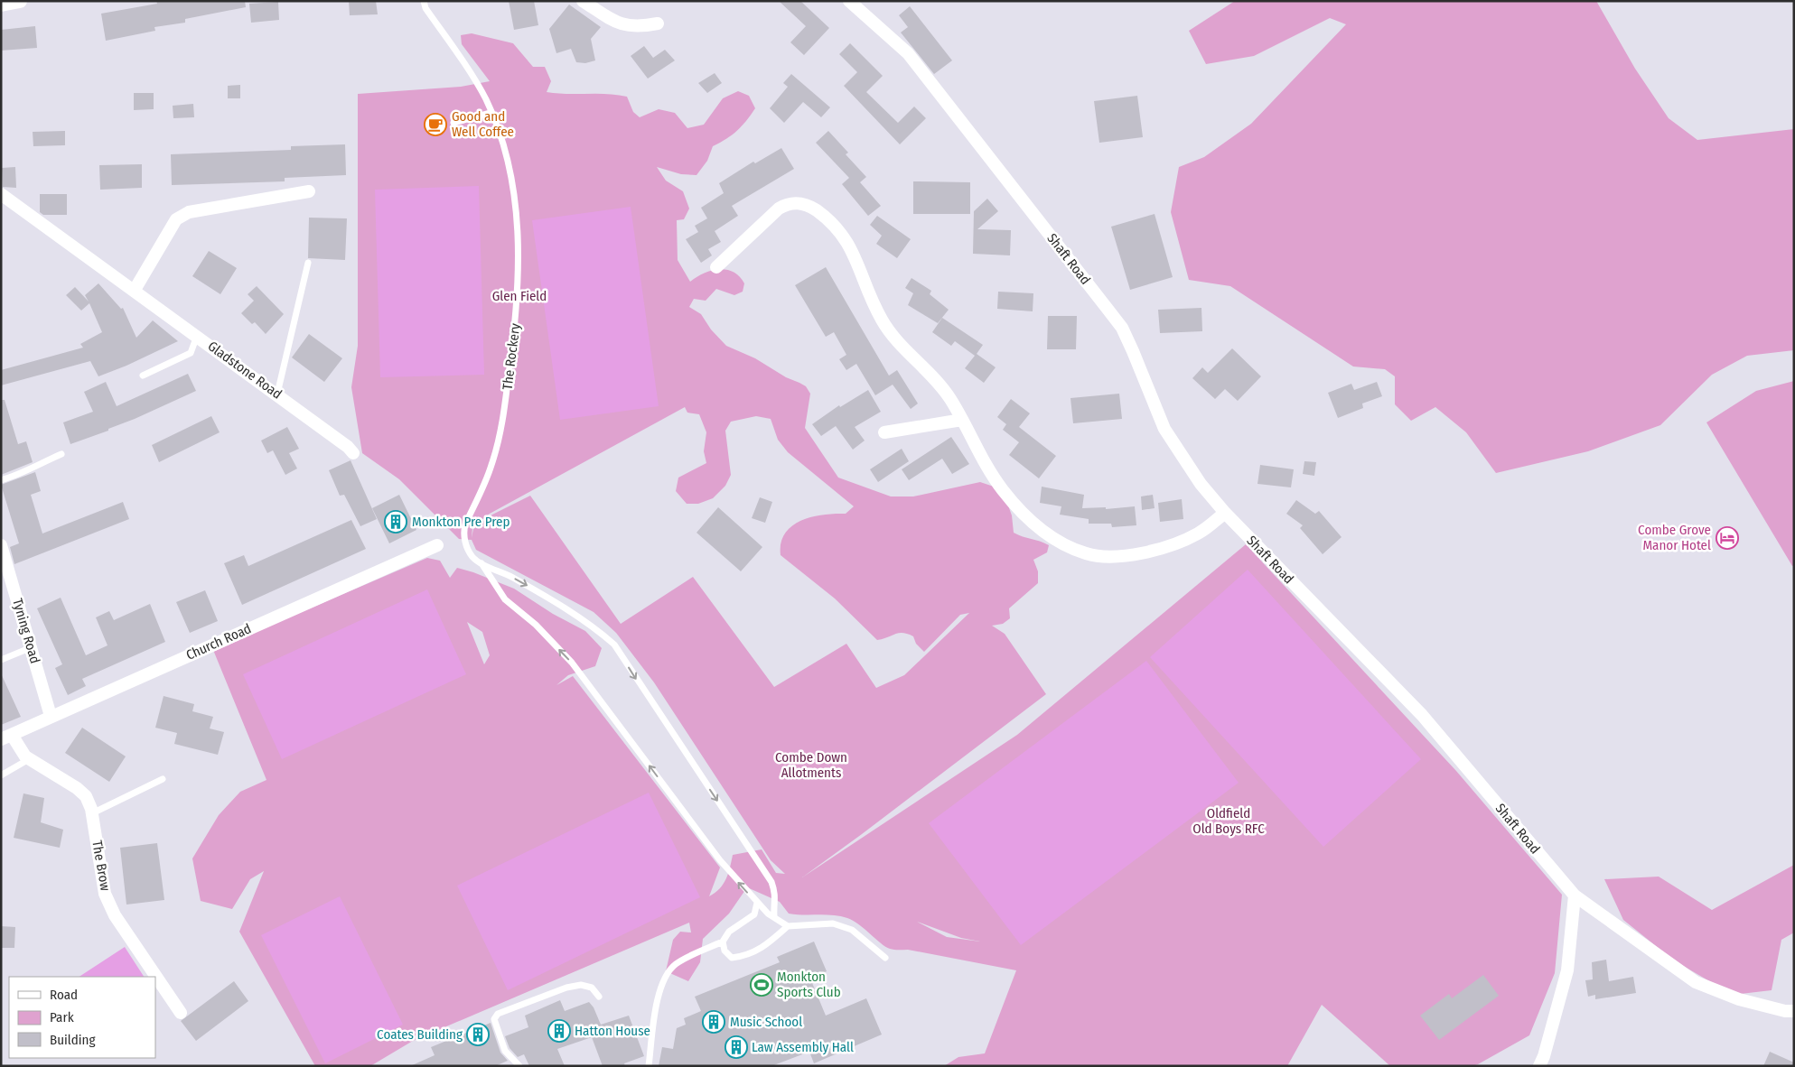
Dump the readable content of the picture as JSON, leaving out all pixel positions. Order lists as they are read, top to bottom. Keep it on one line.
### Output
{"streets":{"street":["Shaft Road","Gladstone Road","Tyning Road","Church Road","The Brow"],"lane":["The Rockery"]},"crossings":[["Tyning Road","Church Road"],["Church Road","The Brow"]],"parks":["Glen Field","Combe Down Allotments","Oldfield Old Boys RFC"],"places":{"cafe":["Good and Well Coffee"],"building":["Monkton Pre Prep","Music School","Hatton House","Coates Building","Law Assembly Hall"],"hotel":["Combe Grove Manor Hotel"],"sports":["Monkton Sports Club"]},"legend":["Road","Park","Building"]}
